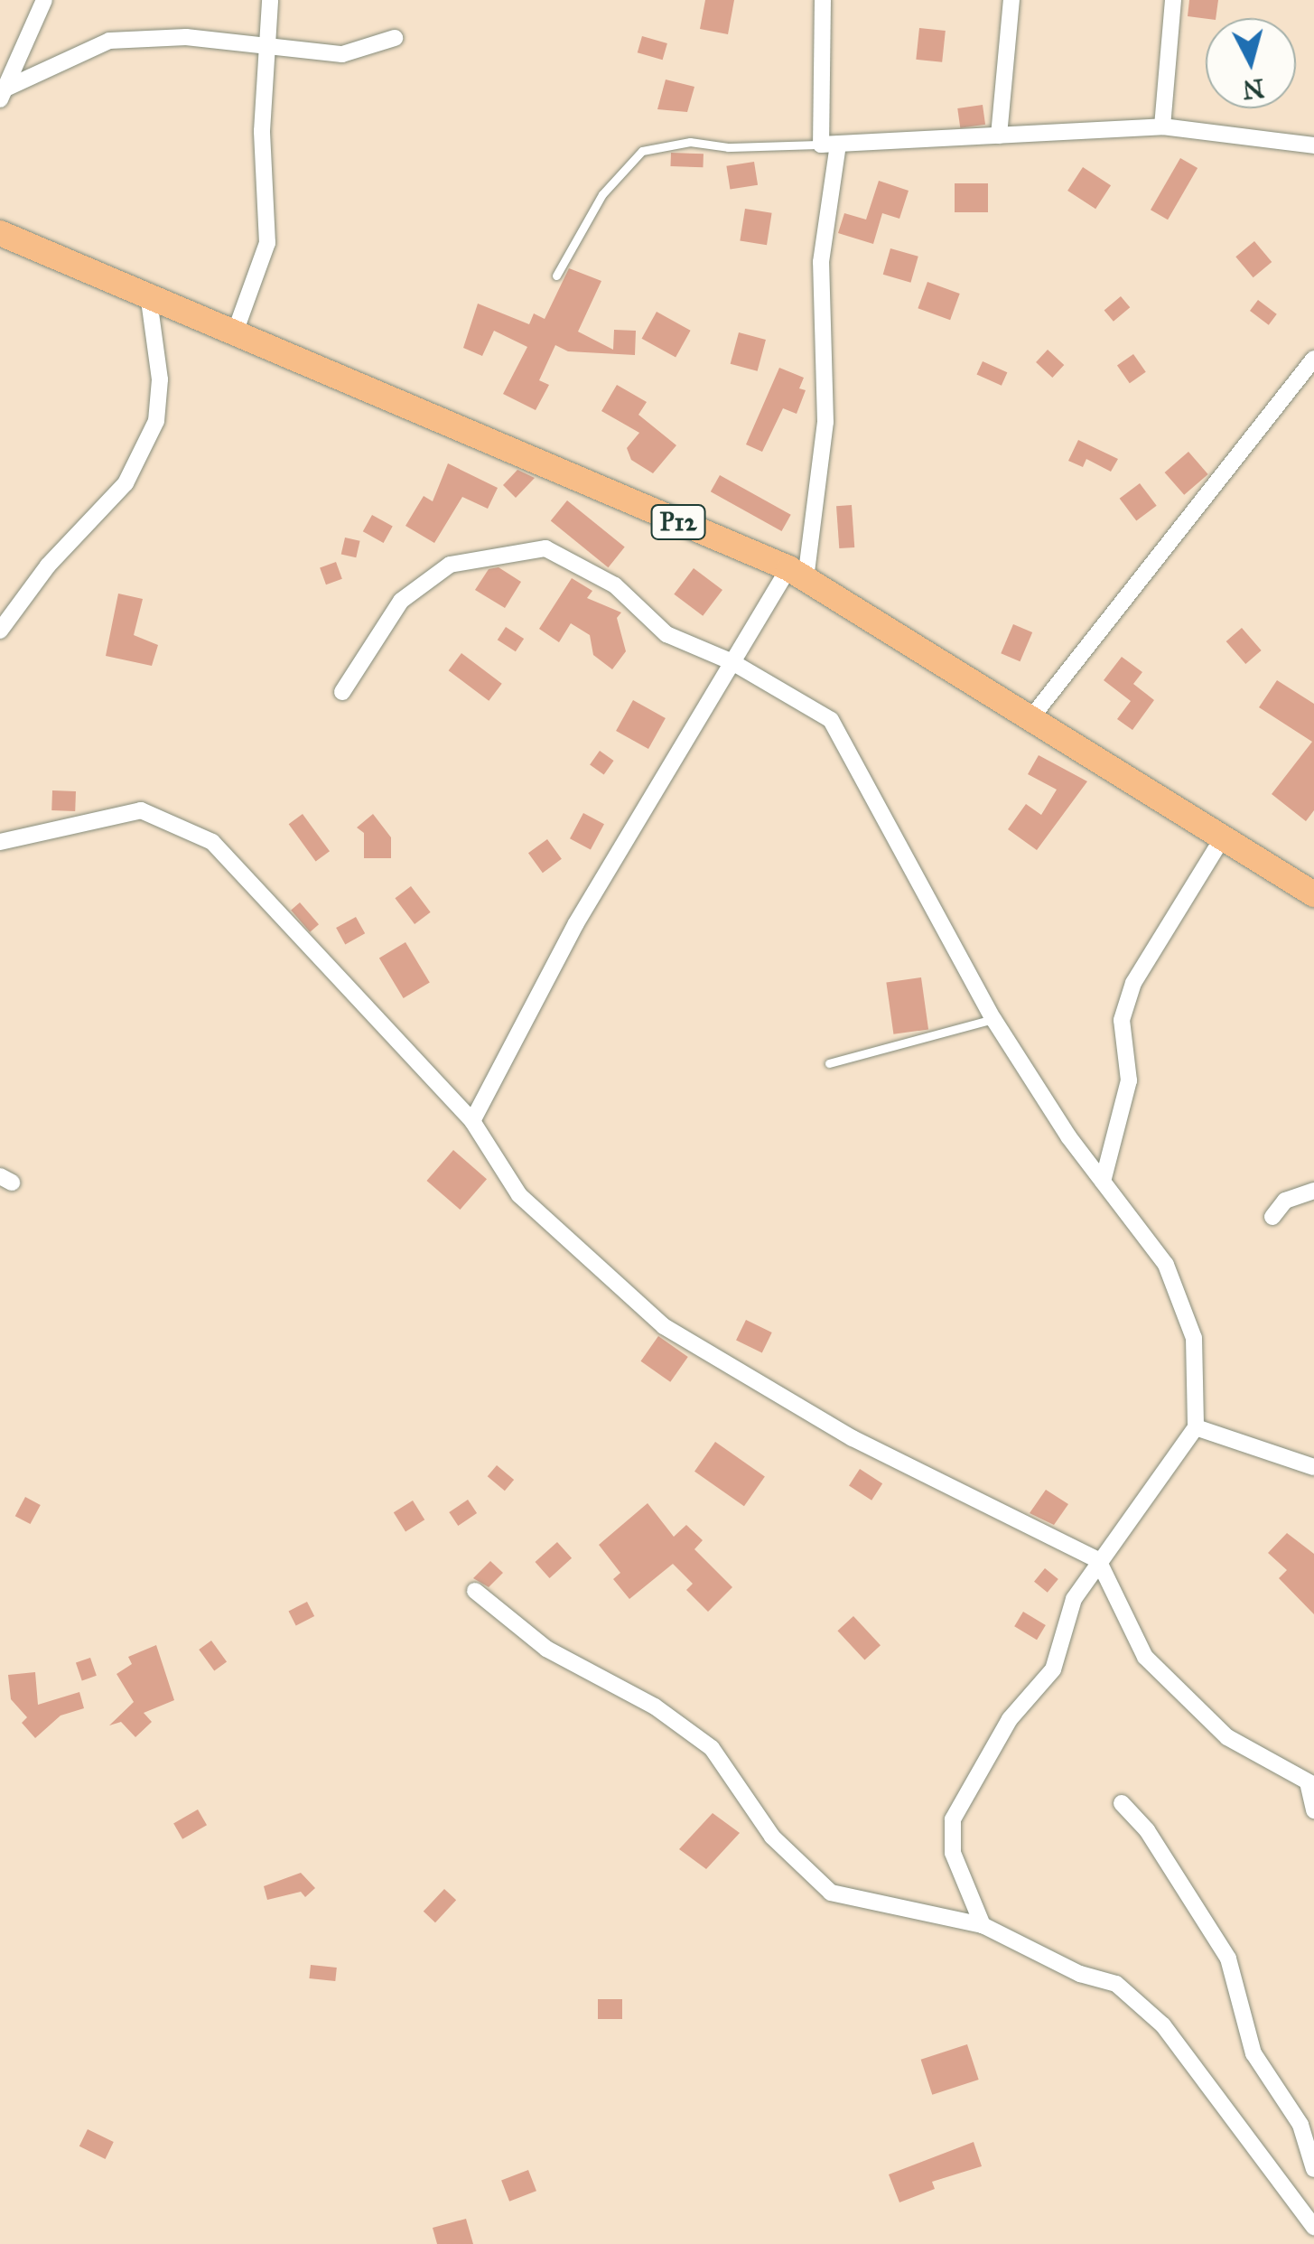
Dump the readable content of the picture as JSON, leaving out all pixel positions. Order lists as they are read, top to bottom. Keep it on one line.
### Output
{"streets":{"main road":["P12"]},"north":"bottom"}
